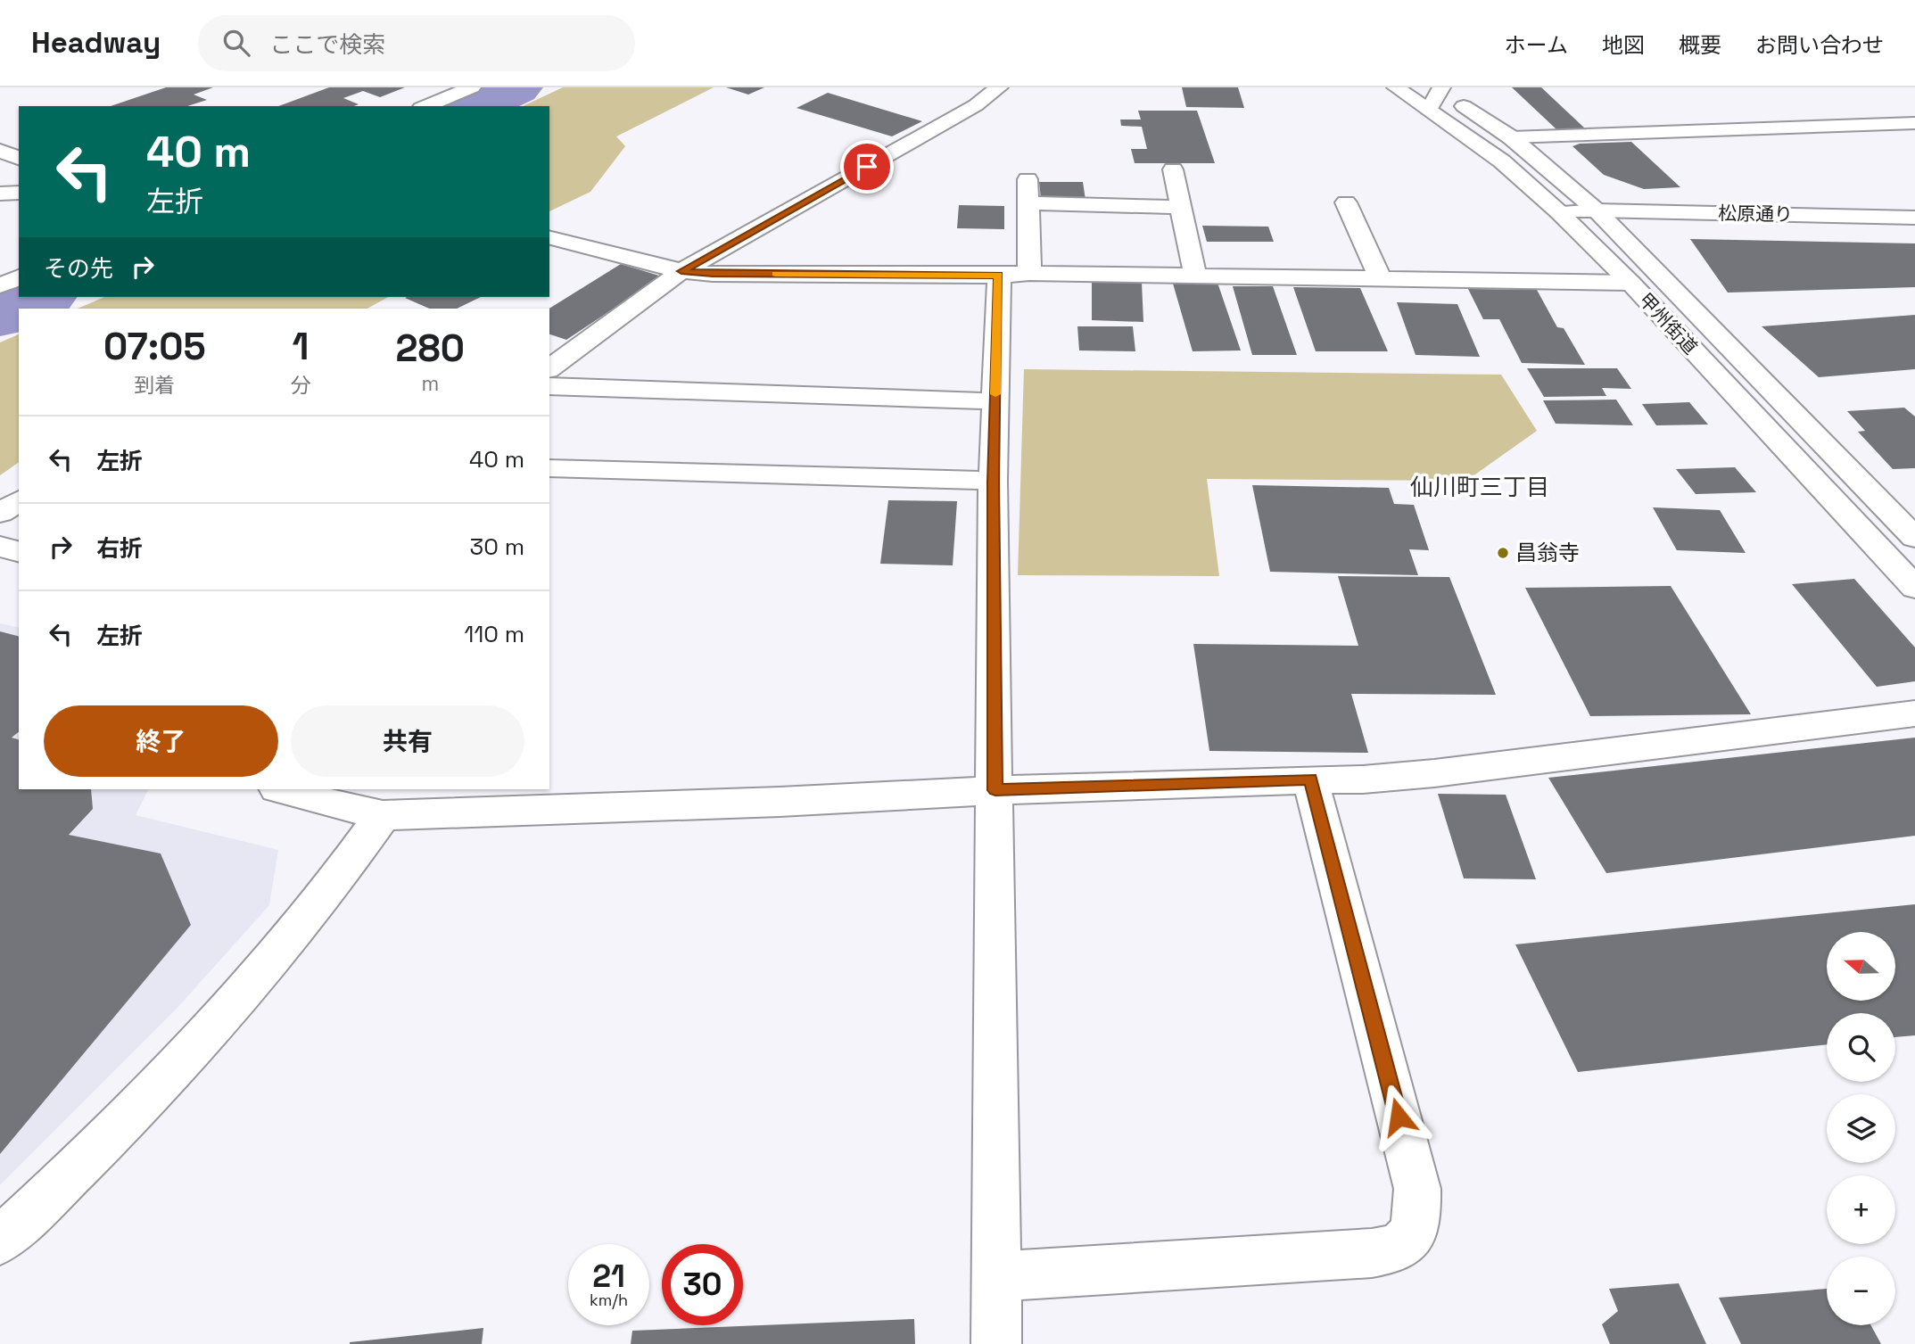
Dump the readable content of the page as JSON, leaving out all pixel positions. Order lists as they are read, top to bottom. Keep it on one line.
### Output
{"streets":{"main road":["松原通り","甲州街道"]},"crossings":[["松原通り","甲州街道"]],"districts":["仙川町三丁目"],"places":["昌翁寺"],"north":"left","page":{"header":"Headway","search":"ここで検索","nav":["ホーム","地図","概要","お問い合わせ"],"turn":["40 m","左折"],"then":"その先","eta":["07:05","到着","1","分","280","m"],"list":[{"name":"左折","value":"40 m"},{"name":"右折","value":"30 m"},{"name":"左折","value":"110 m"}],"buttons":["終了","共有"],"map_buttons":["+","−"],"speed":"21 km/h","limit":"30"}}
